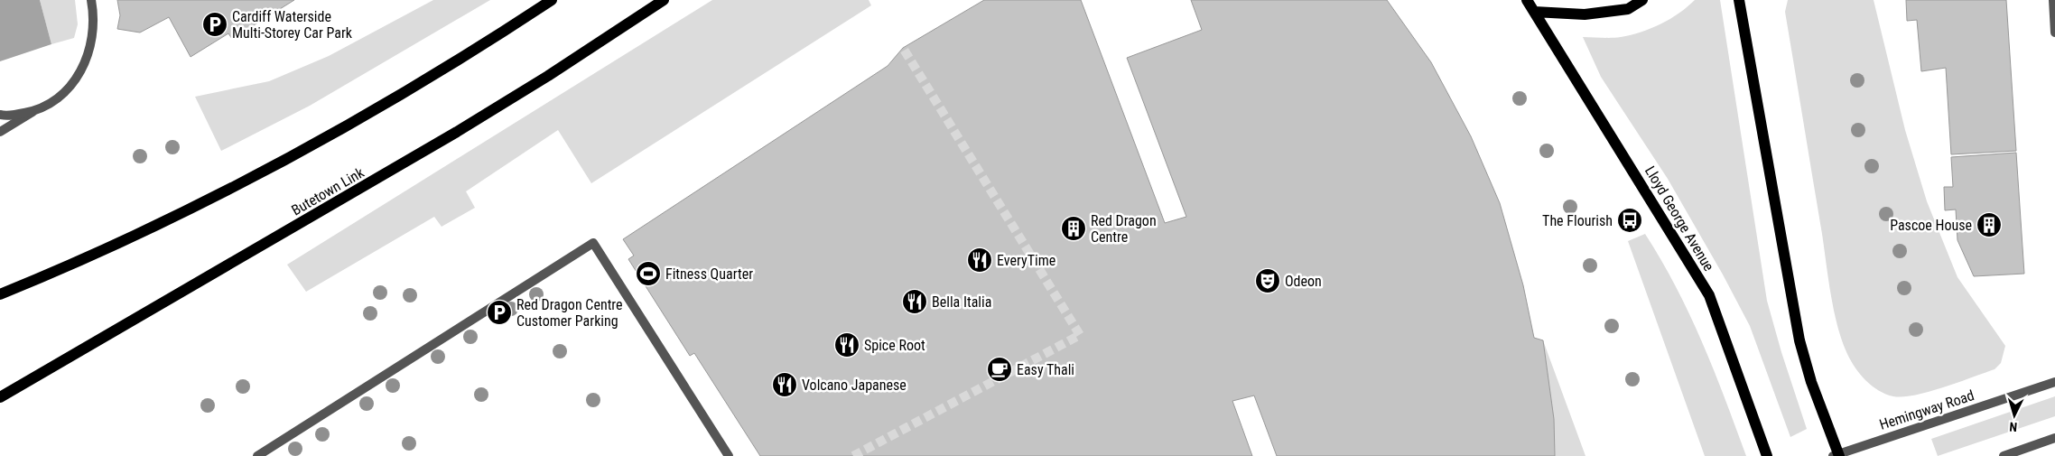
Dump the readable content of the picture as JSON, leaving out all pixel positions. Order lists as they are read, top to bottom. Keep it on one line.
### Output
{"streets":{"main road":["Butetown Link","Lloyd George Avenue"],"street":["Hemingway Road"]},"places":{"parking":["Cardiff Waterside Multi-Storey Car Park","Red Dragon Centre Customer Parking"],"bus stop":["The Flourish"],"building":["Pascoe House","Red Dragon Centre"],"restaurant":["EveryTime","Bella Italia","Spice Root","Volcano Japanese"],"sports":["Fitness Quarter"],"theatre":["Odeon"],"cafe":["Easy Thali"]},"north":"bottom"}
